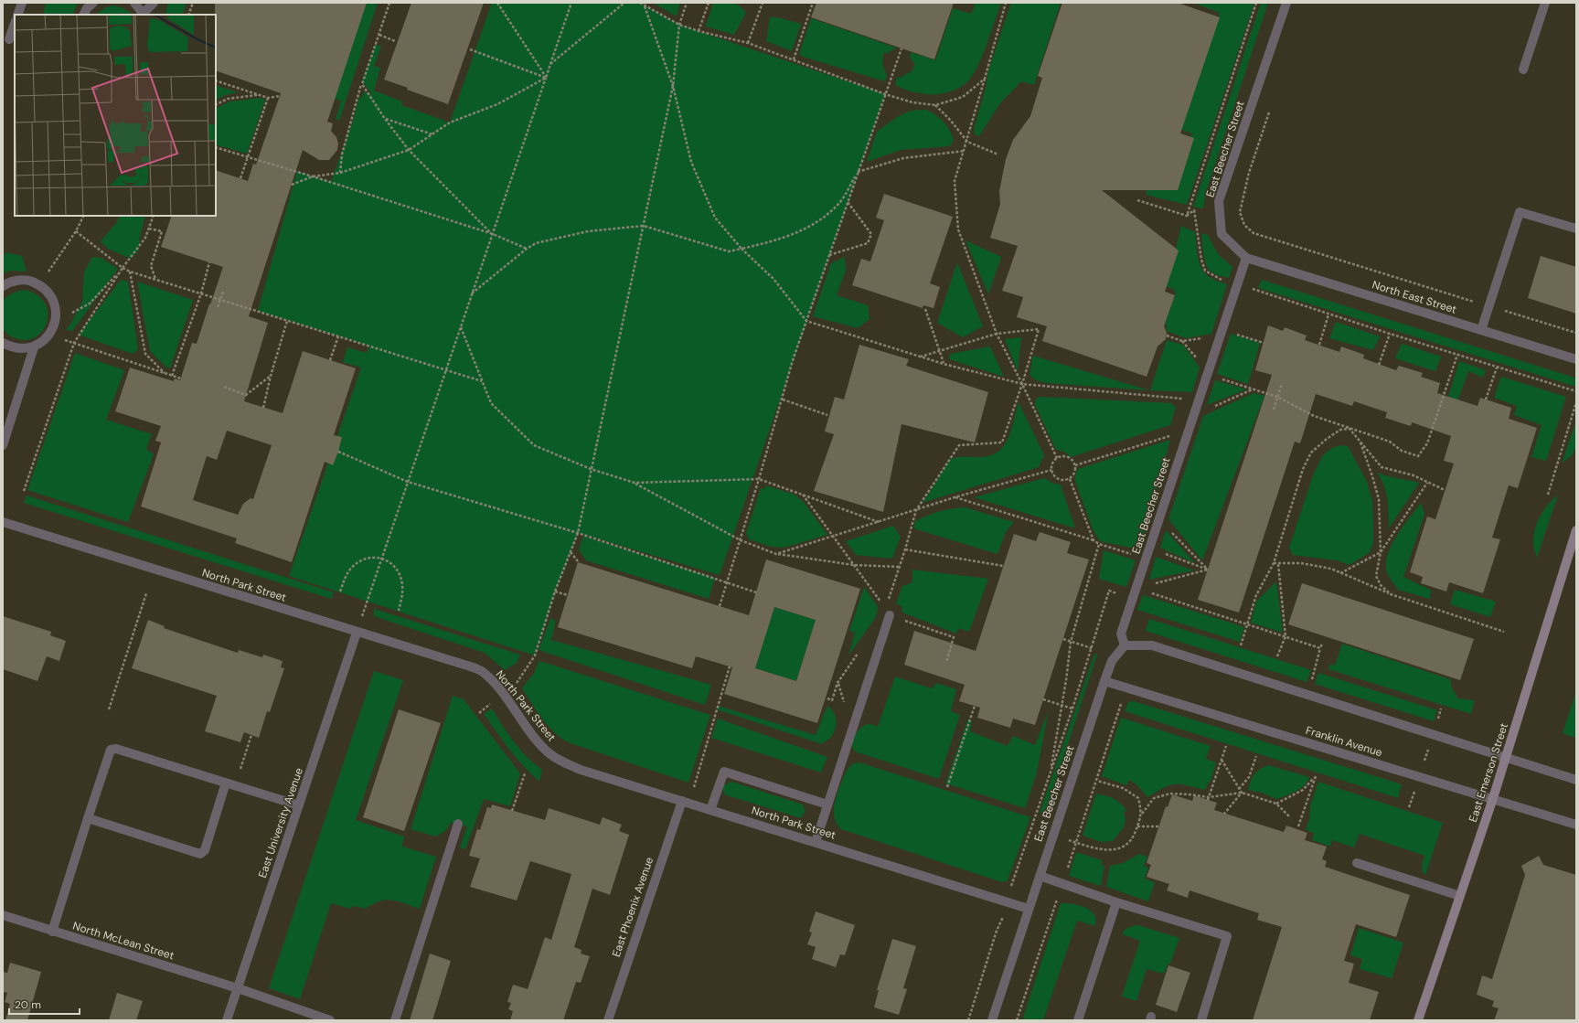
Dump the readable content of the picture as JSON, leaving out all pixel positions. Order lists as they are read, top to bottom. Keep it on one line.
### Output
{"streets":{"main road":["East Emerson Street"],"street":["East Beecher Street","North East Street","North Park Street","Franklin Avenue","East University Avenue","East Phoenix Avenue","North McLean Street"]},"crossings":[["East Beecher Street","North East Street"],["East Beecher Street","North Park Street"],["East Beecher Street","Franklin Avenue"],["North Park Street","East University Avenue"],["North Park Street","East Phoenix Avenue"],["Franklin Avenue","East Emerson Street"],["East University Avenue","North McLean Street"]],"scale_bar":"20 m"}
